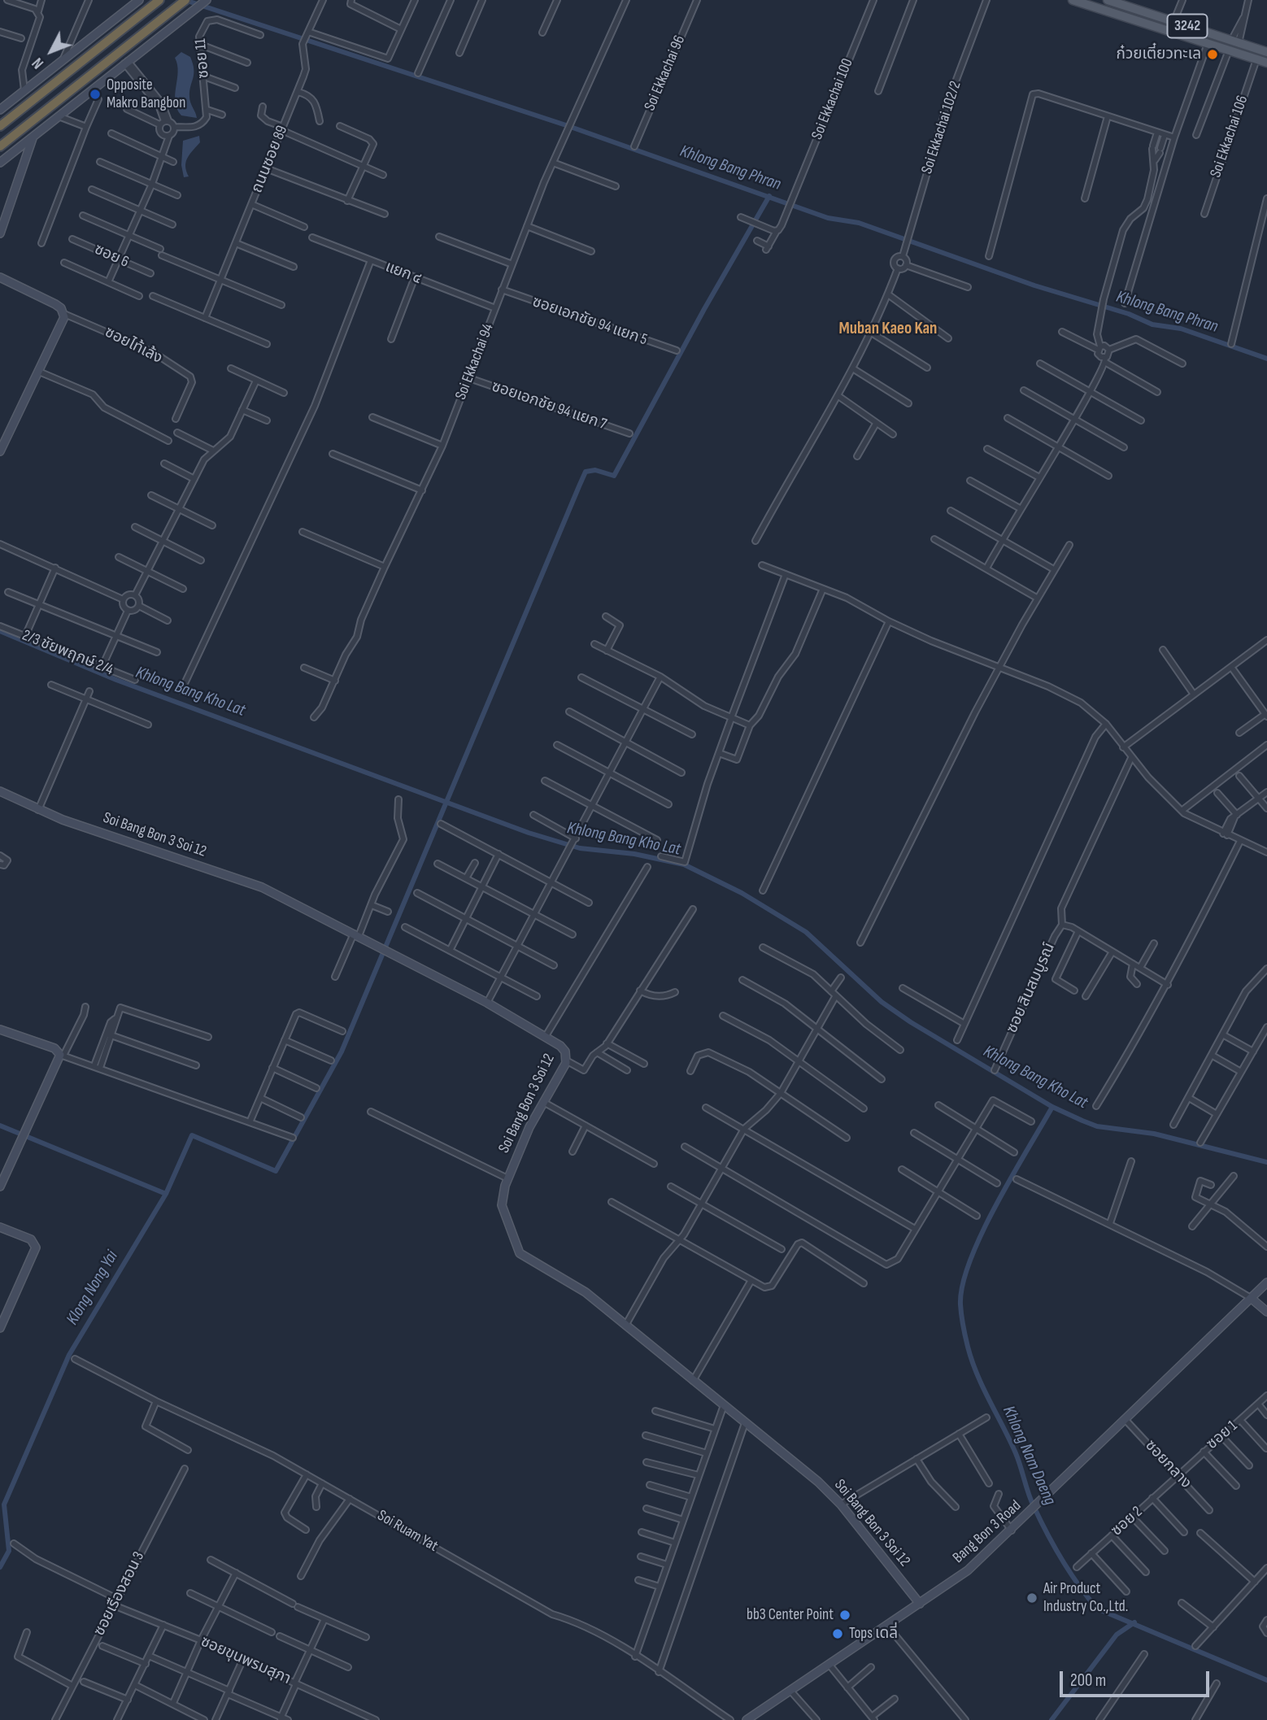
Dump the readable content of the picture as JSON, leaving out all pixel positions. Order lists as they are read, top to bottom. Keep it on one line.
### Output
{"streets":{"main road":["3242"],"street":["ซอย 11","Soi Ekkachai 96","Soi Ekkachai 100","Soi Ekkachai 102/2","Soi Ekkachai 106","ถนนซอย 89","ซอย 6","แยก ๔","ซอยเอกชัย 94 แยก 5","ซอยไท้เล้ง","Soi Ekkachai 94","ซอยเอกชัย 94 แยก 7","2/3 ชัยพฤกษ์ 2/4","Soi Bang Bon 3 Soi 12","ซอย สินสมบูรณ์","ซอย 1","ซอยกลาง","ซอย 2","Soi Ruam Yat","Bang Bon 3 Road","ซอยเรืองสอน 3","ซอยขุนพรมสุภา"]},"crossings":[["3242","Soi Ekkachai 106"],["แยก ๔","Soi Ekkachai 94"],["ซอยเอกชัย 94 แยก 5","Soi Ekkachai 94"],["Soi Ekkachai 94","ซอยเอกชัย 94 แยก 7"],["Soi Bang Bon 3 Soi 12","Bang Bon 3 Road"],["ซอย 1","ซอยกลาง"],["ซอย 1","ซอย 2"],["ซอยกลาง","ซอย 2"],["ซอยกลาง","Bang Bon 3 Road"],["ซอยเรืองสอน 3","ซอยขุนพรมสุภา"]],"districts":["Muban Kaeo Kan"],"water":["Khlong Bang Phran","Khlong Bang Kho Lat","Klong Nong Yai","Khlong Nam Daeng"],"places":["ก๋วยเตี๋ยวทะเล","Opposite Makro Bangbon","Air Product Industry Co.,Ltd.","bb3 Center Point","Tops เดลี่"],"scale_bar":"200 m","north":"bottom left"}
